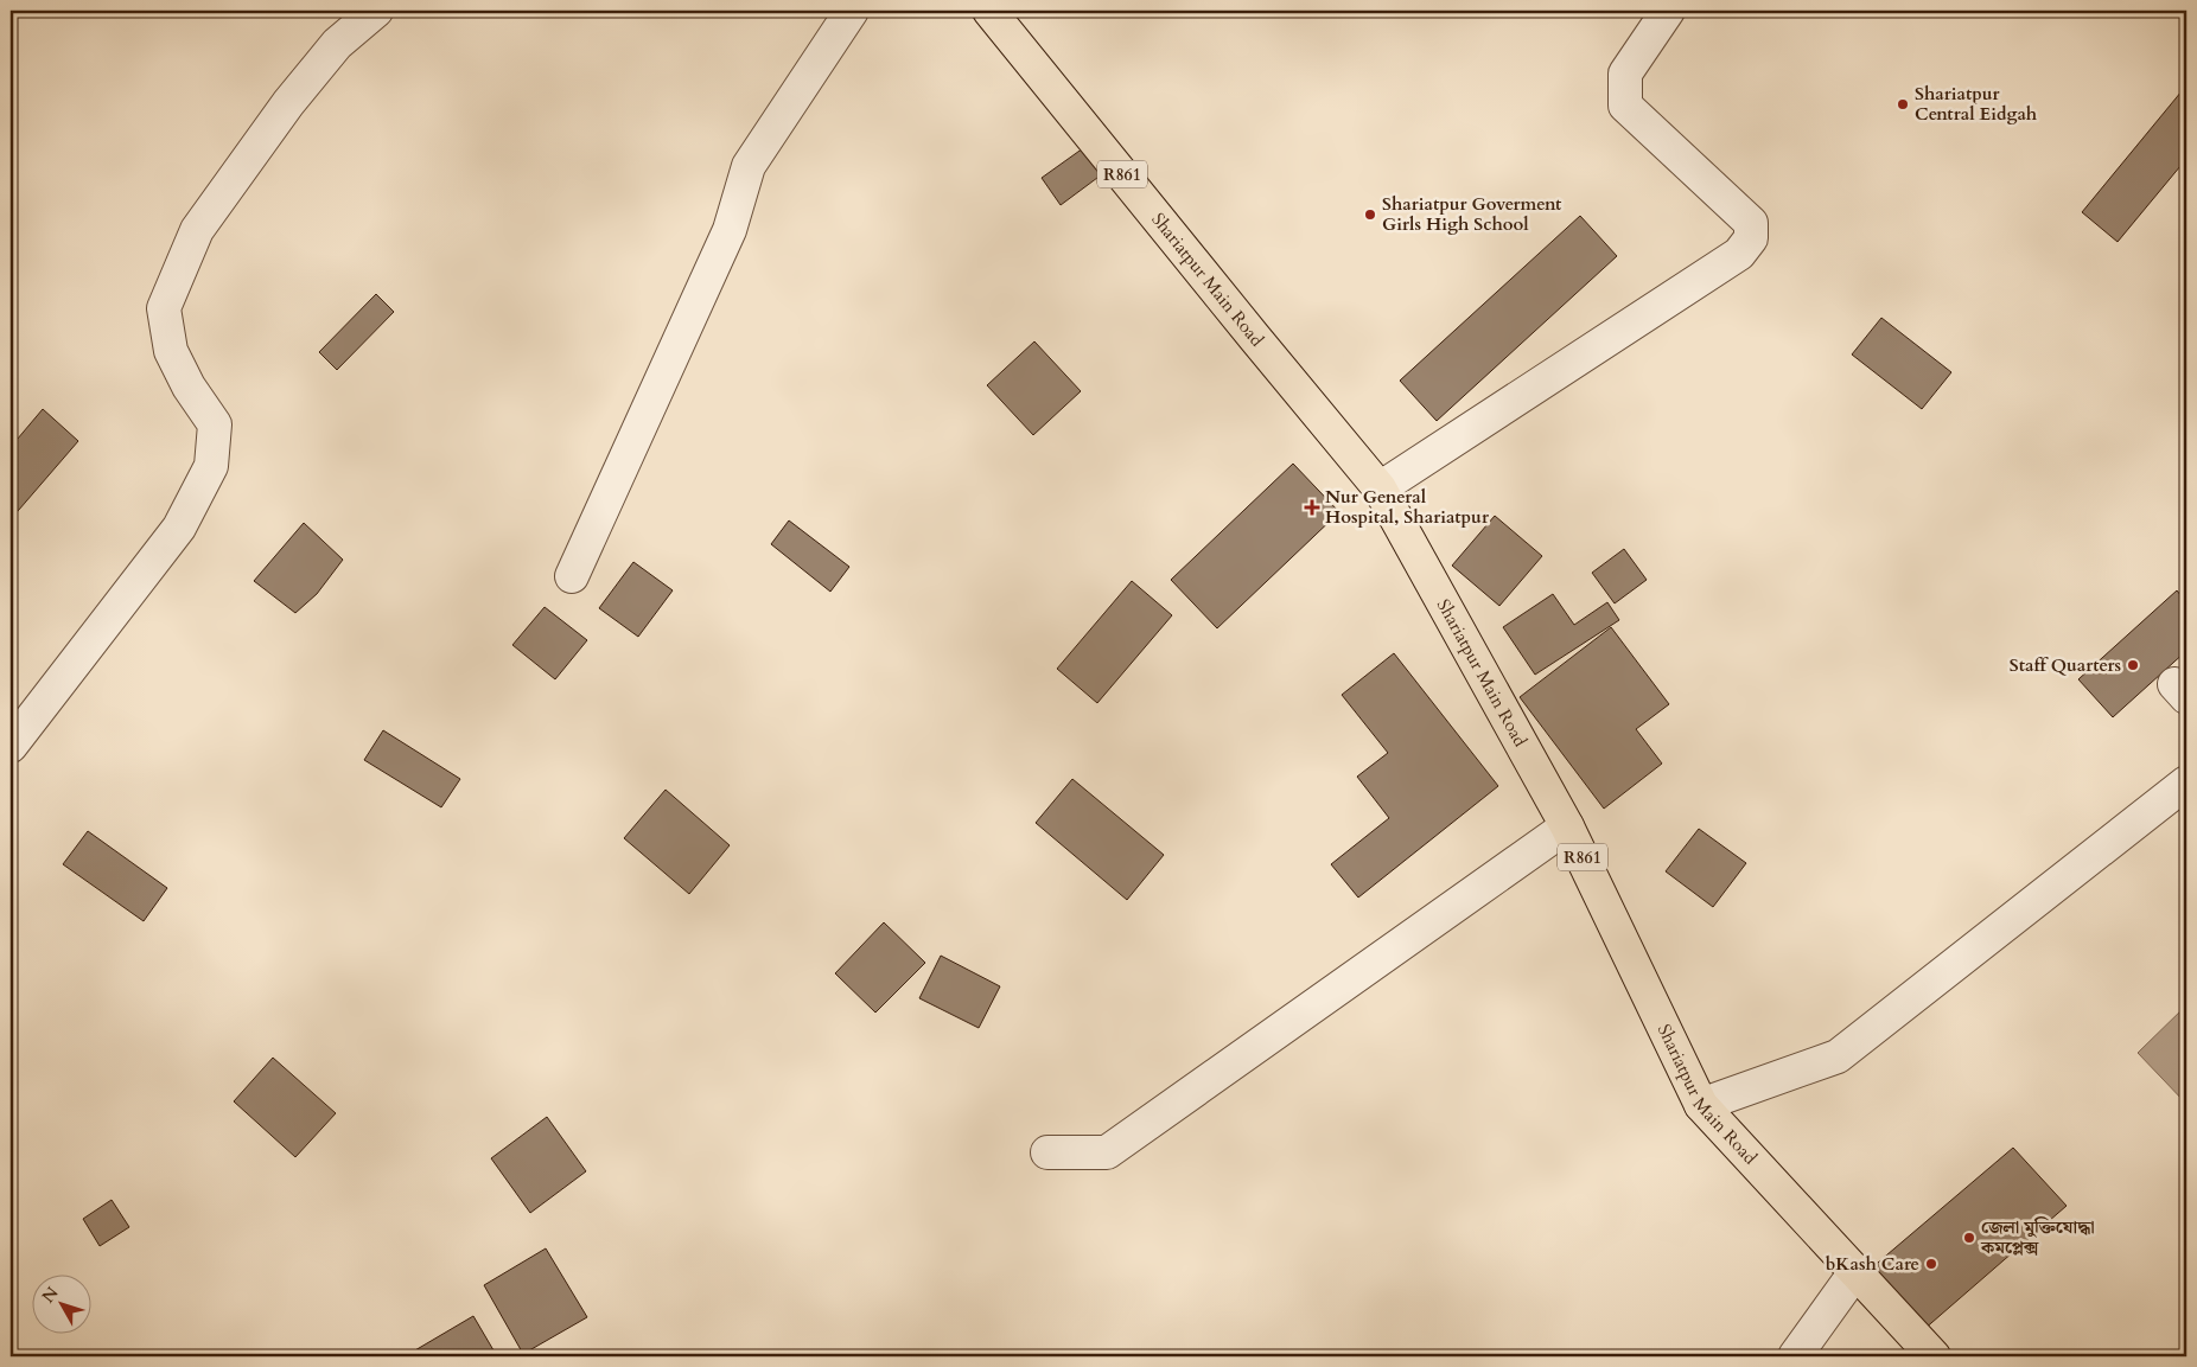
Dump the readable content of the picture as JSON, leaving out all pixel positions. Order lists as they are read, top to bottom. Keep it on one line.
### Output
{"streets":{"main road":["R861","Shariatpur Main Road"]},"places":{"other":["Shariatpur Central Eidgah","Shariatpur Goverment Girls High School","Staff Quarters","জেলা মুক্তিযোদ্ধা কমপ্লেক্স","bKash Care"],"health":["Nur General Hospital, Shariatpur"]},"north":"top left"}
